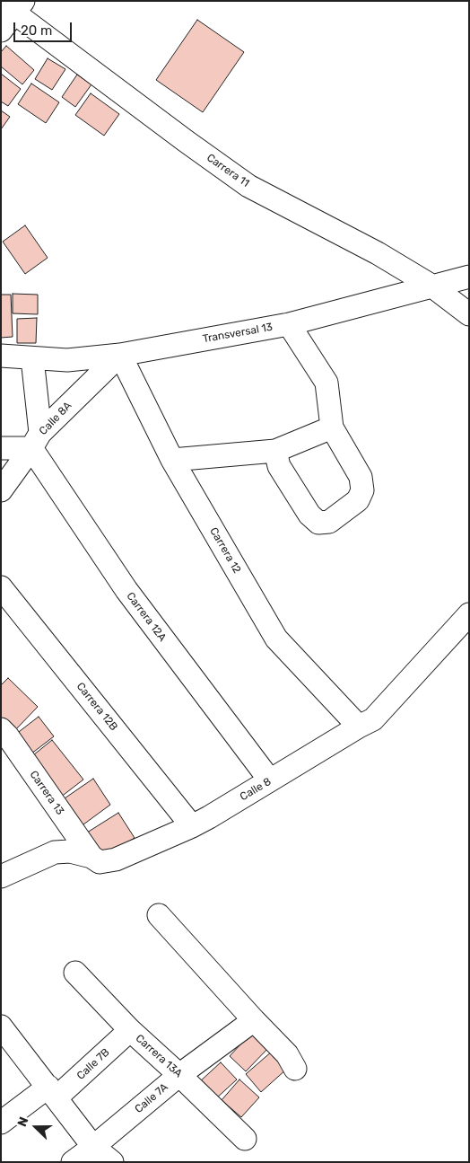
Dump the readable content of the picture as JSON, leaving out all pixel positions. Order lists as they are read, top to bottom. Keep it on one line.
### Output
{"streets":{"street":["Carrera 11","Transversal 13","Calle 8A","Carrera 12","Carrera 12A","Carrera 12B","Calle 8","Carrera 13","Carrera 13A","Calle 7B","Calle 7A"]},"crossings":[["Carrera 11","Transversal 13"],["Transversal 13","Calle 8A"],["Transversal 13","Carrera 12"],["Calle 8A","Carrera 12"],["Calle 8A","Carrera 12A"],["Carrera 12","Calle 8"],["Carrera 12A","Calle 8"],["Carrera 12B","Calle 8"],["Calle 8","Carrera 13"],["Carrera 13A","Calle 7B"],["Carrera 13A","Calle 7A"]],"scale_bar":"20 m","north":"left"}
